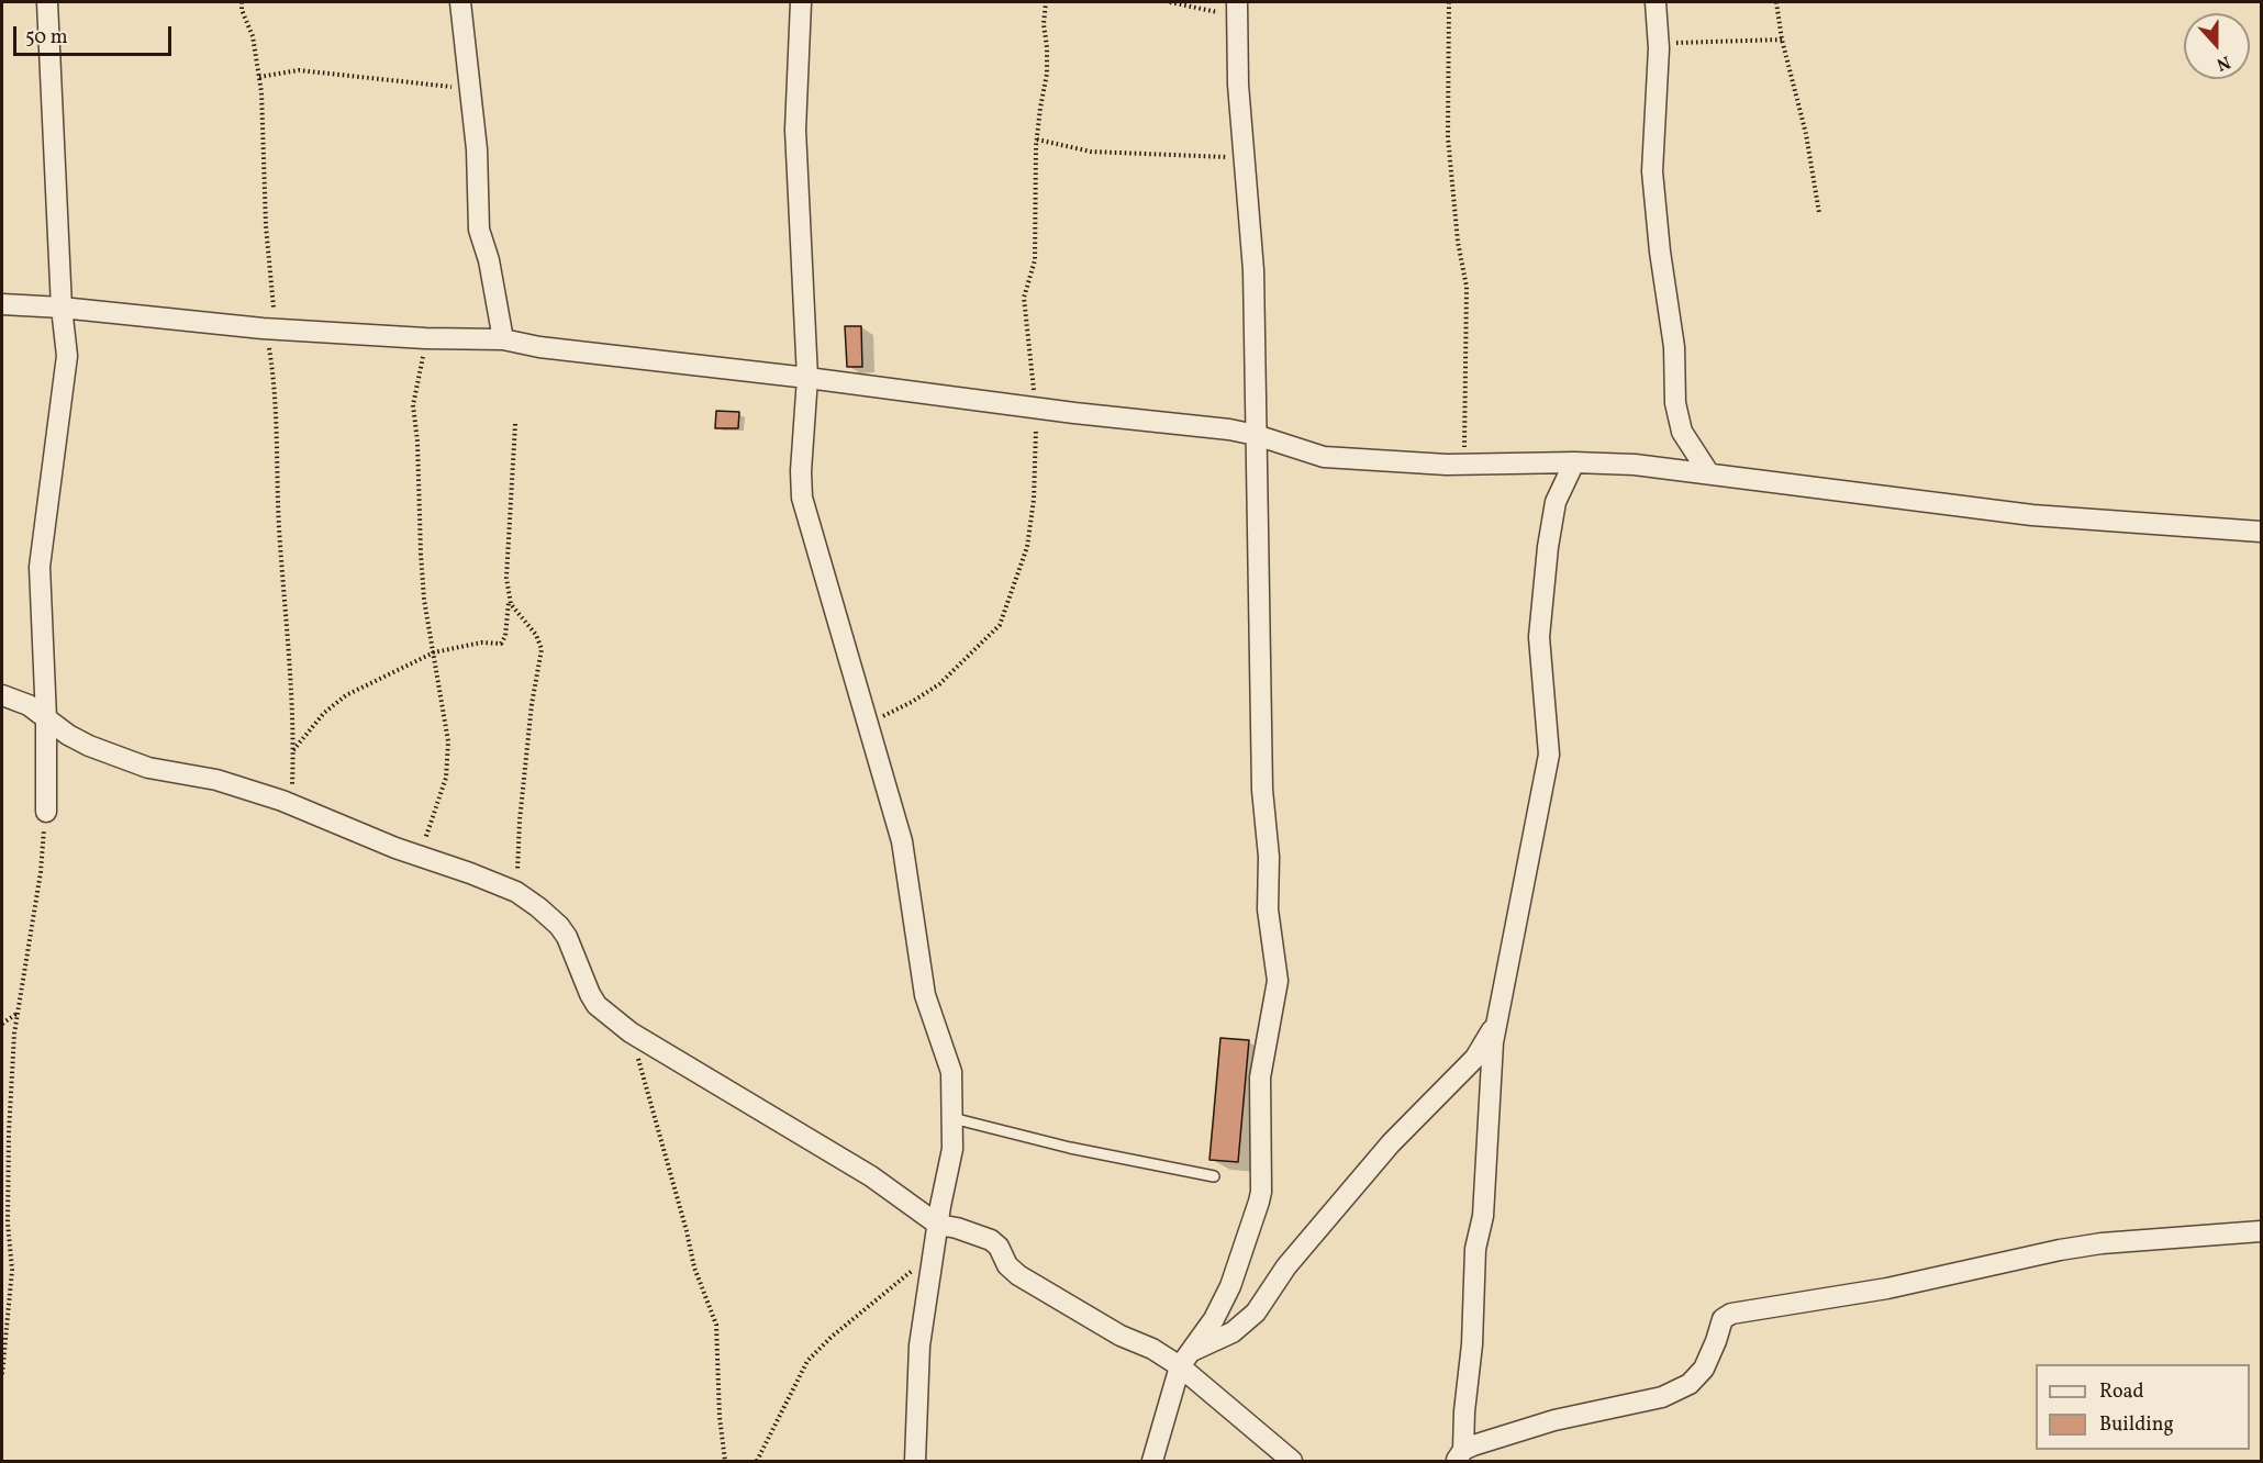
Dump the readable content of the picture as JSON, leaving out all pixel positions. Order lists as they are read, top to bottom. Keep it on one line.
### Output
{"legend":["Road","Building"],"scale_bar":"50 m","north":"bottom"}
